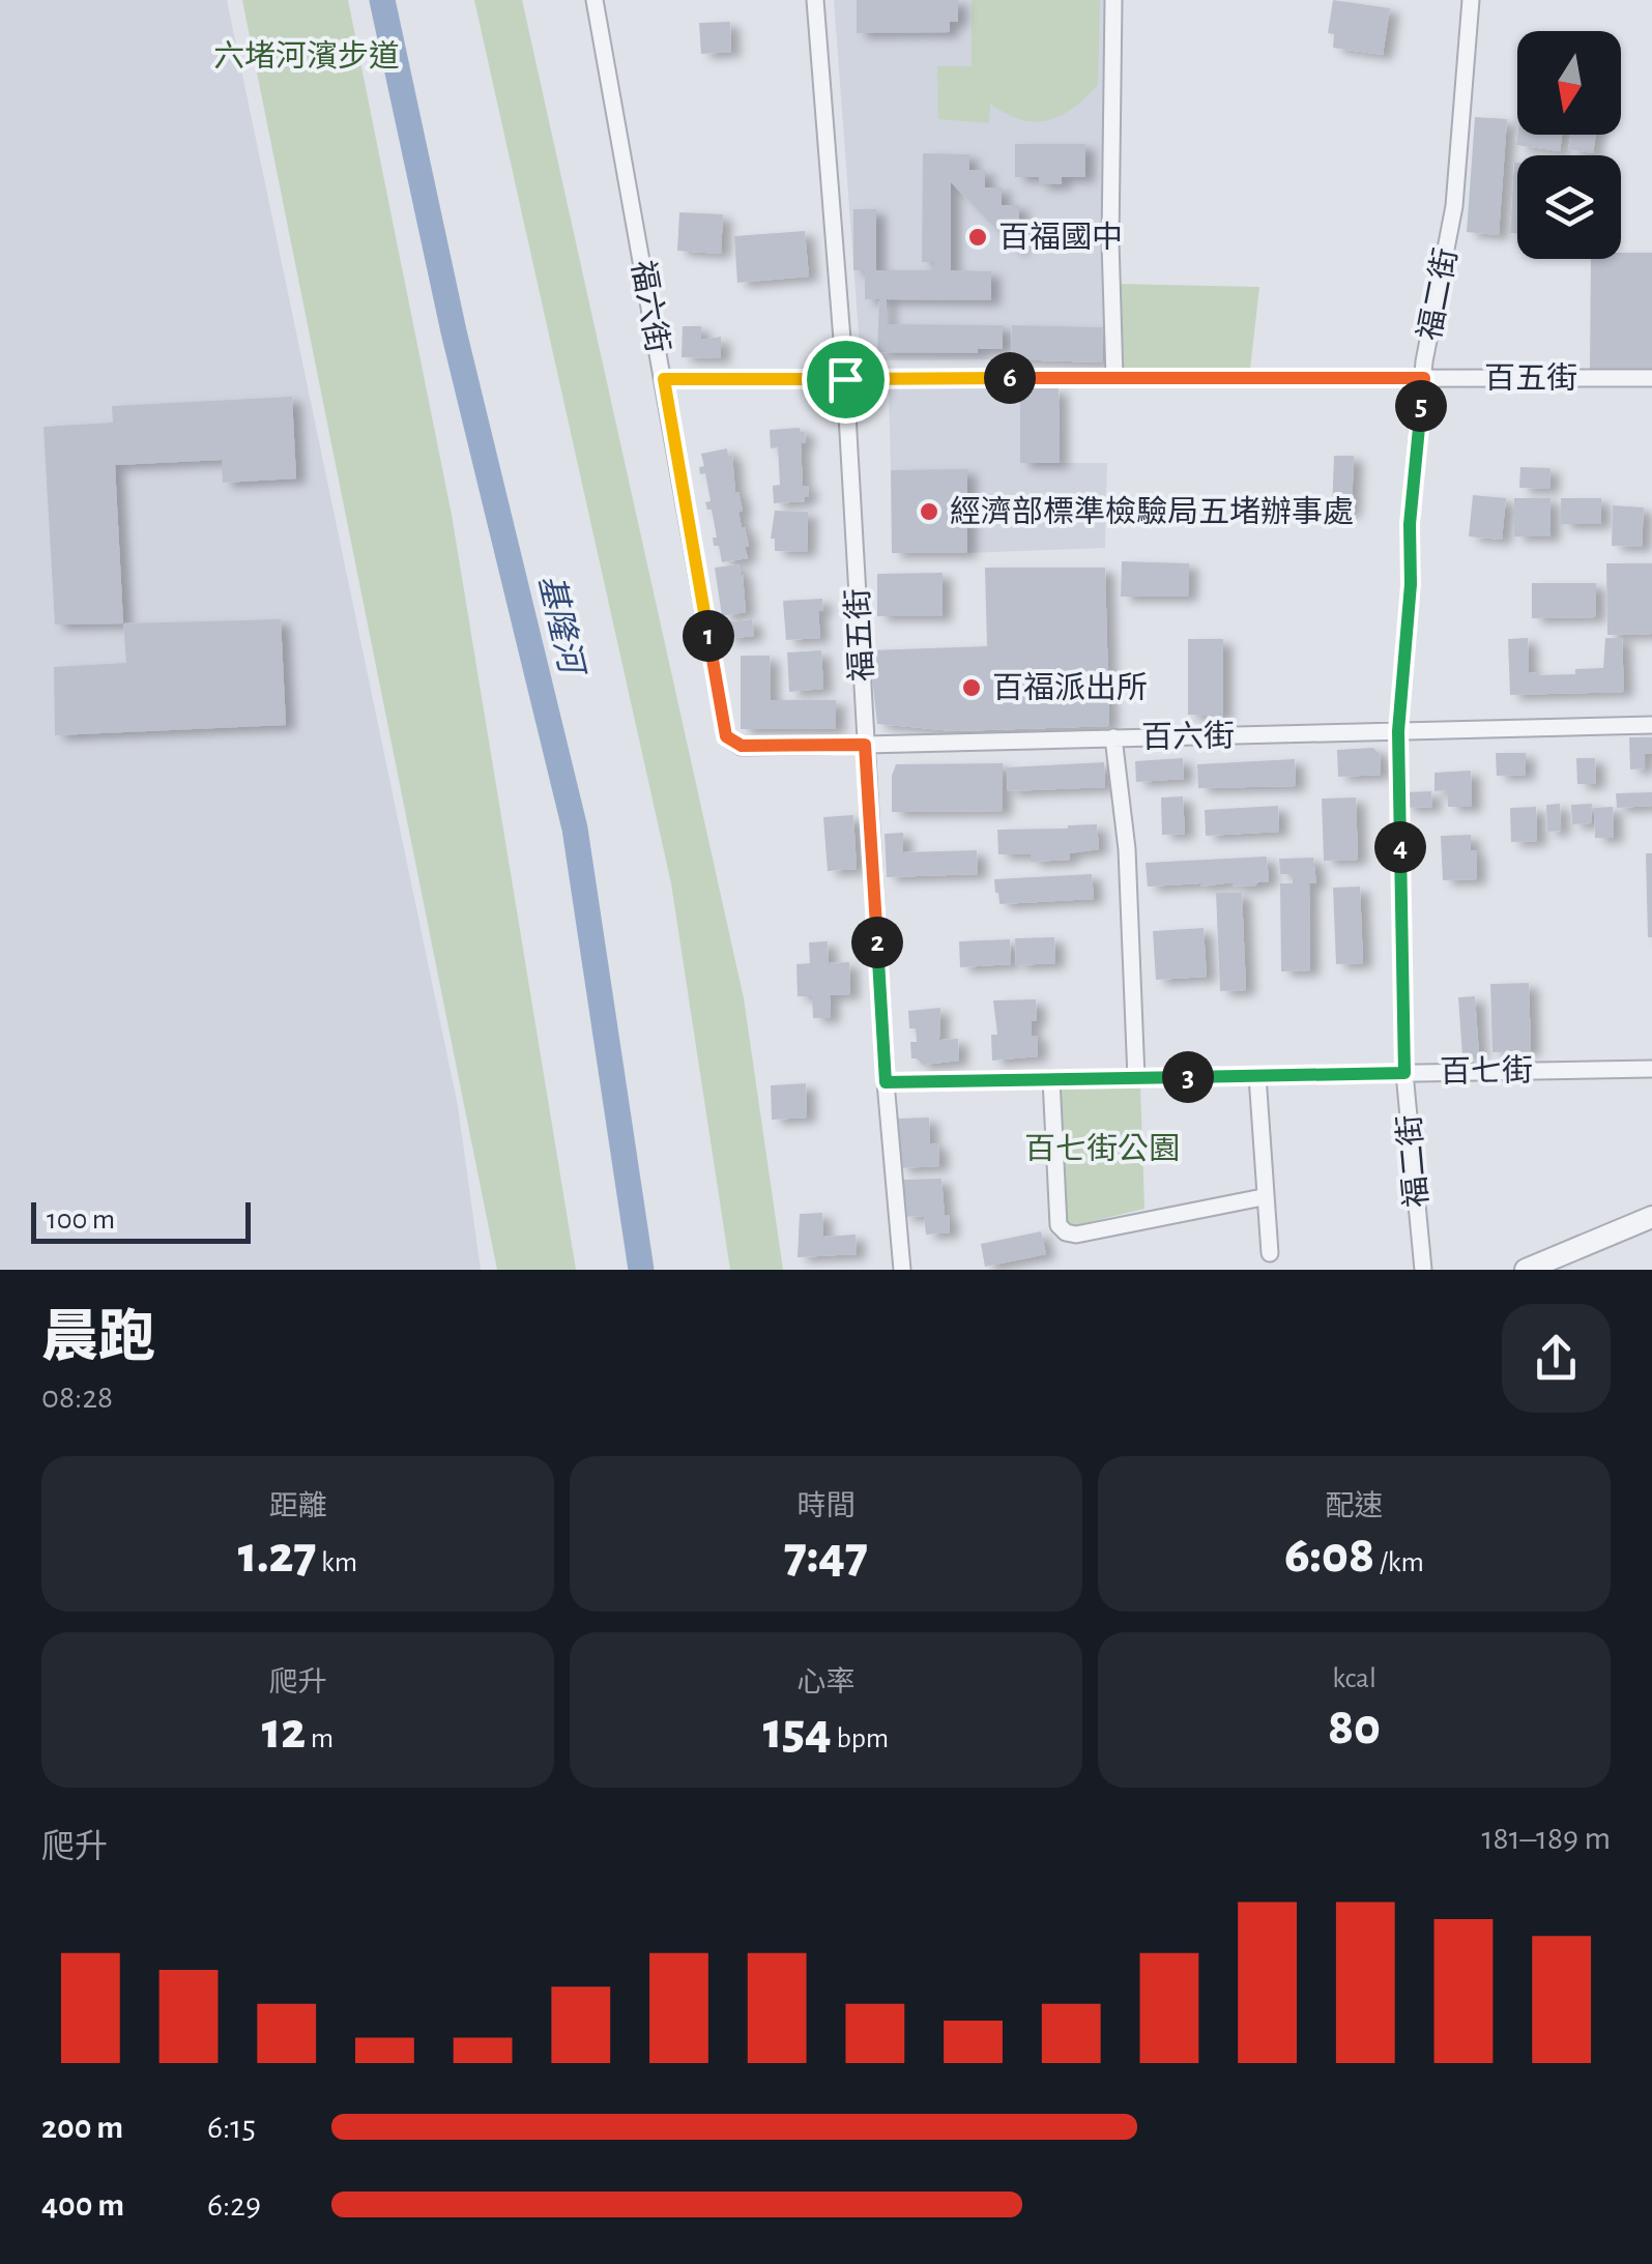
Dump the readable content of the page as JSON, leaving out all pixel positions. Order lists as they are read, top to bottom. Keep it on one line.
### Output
{"streets":{"street":["福二街","福六街","百五街","福五街","百六街","百七街"]},"crossings":[["福二街","百五街"],["福二街","百六街"],["福二街","百七街"],["福六街","百五街"],["福六街","百六街"],["百五街","福五街"],["福五街","百六街"],["福五街","百七街"]],"water":["基隆河"],"parks":["六堵河濱步道","百七街公園"],"places":["百福國中","經濟部標準檢驗局五堵辦事處","百福派出所"],"scale_bar":"100 m","north":"bottom","page":{"pins":["6","5","1","4","2","3"],"scale":"100 m","heading":["晨跑","08:28"],"stats":[["距離","1.27 km"],["時間","7:47"],["配速","6:08 /km"],["爬升","12 m"],["心率","154 bpm"],["kcal","80"]],"chart":["爬升","181–189 m"],"list":[{"name":"200 m","note":"6:15"},{"name":"400 m","note":"6:29"}]}}
